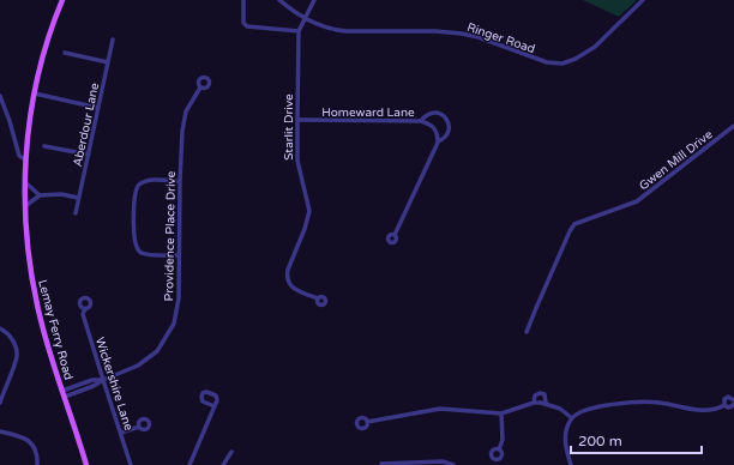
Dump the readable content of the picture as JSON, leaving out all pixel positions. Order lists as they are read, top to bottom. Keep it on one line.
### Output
{"streets":{"main road":["Lemay Ferry Road"],"street":["Ringer Road","Homeward Lane","Aberdour Lane","Starlit Drive","Gwen Mill Drive","Providence Place Drive","Wickershire Lane"]},"crossings":[["Ringer Road","Starlit Drive"],["Homeward Lane","Starlit Drive"],["Providence Place Drive","Lemay Ferry Road"],["Providence Place Drive","Wickershire Lane"]],"scale_bar":"200 m"}
